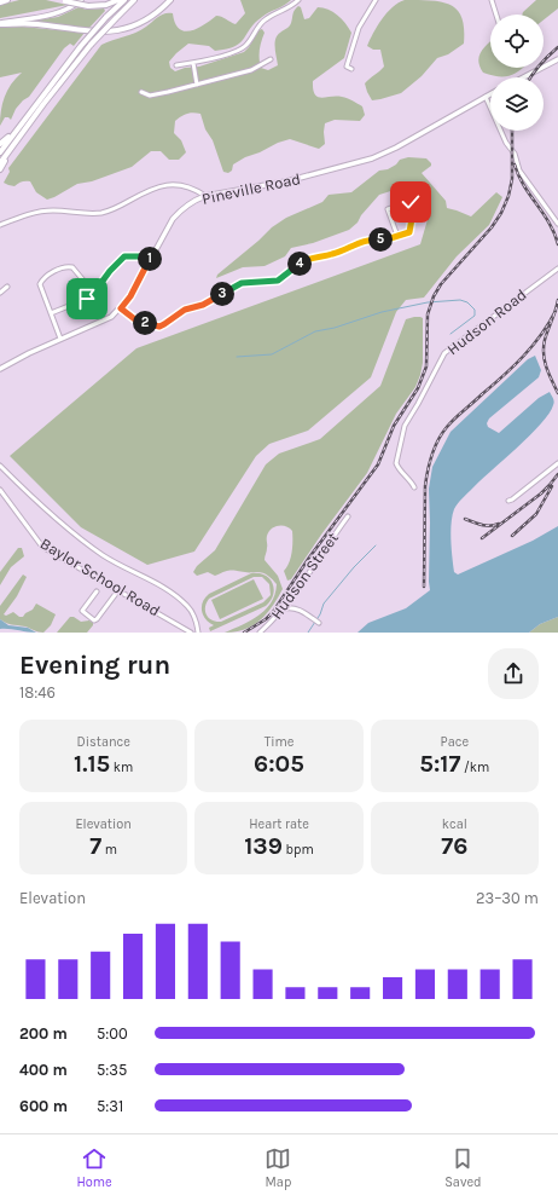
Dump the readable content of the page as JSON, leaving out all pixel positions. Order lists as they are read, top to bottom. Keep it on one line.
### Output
{"streets":{"main road":["Pineville Road"],"street":["Hudson Road","Hudson Street","Baylor School Road"]},"page":{"pins":["5","1","4","3","2"],"heading":["Evening run","18:46"],"stats":[["Distance","1.15 km"],["Time","6:05"],["Pace","5:17 /km"],["Elevation","7 m"],["Heart rate","139 bpm"],["kcal","76"]],"chart":["Elevation","23–30 m"],"list":[{"name":"200 m","note":"5:00"},{"name":"400 m","note":"5:35"},{"name":"600 m","note":"5:31"}],"tabs":["Home","Map","Saved"]}}
